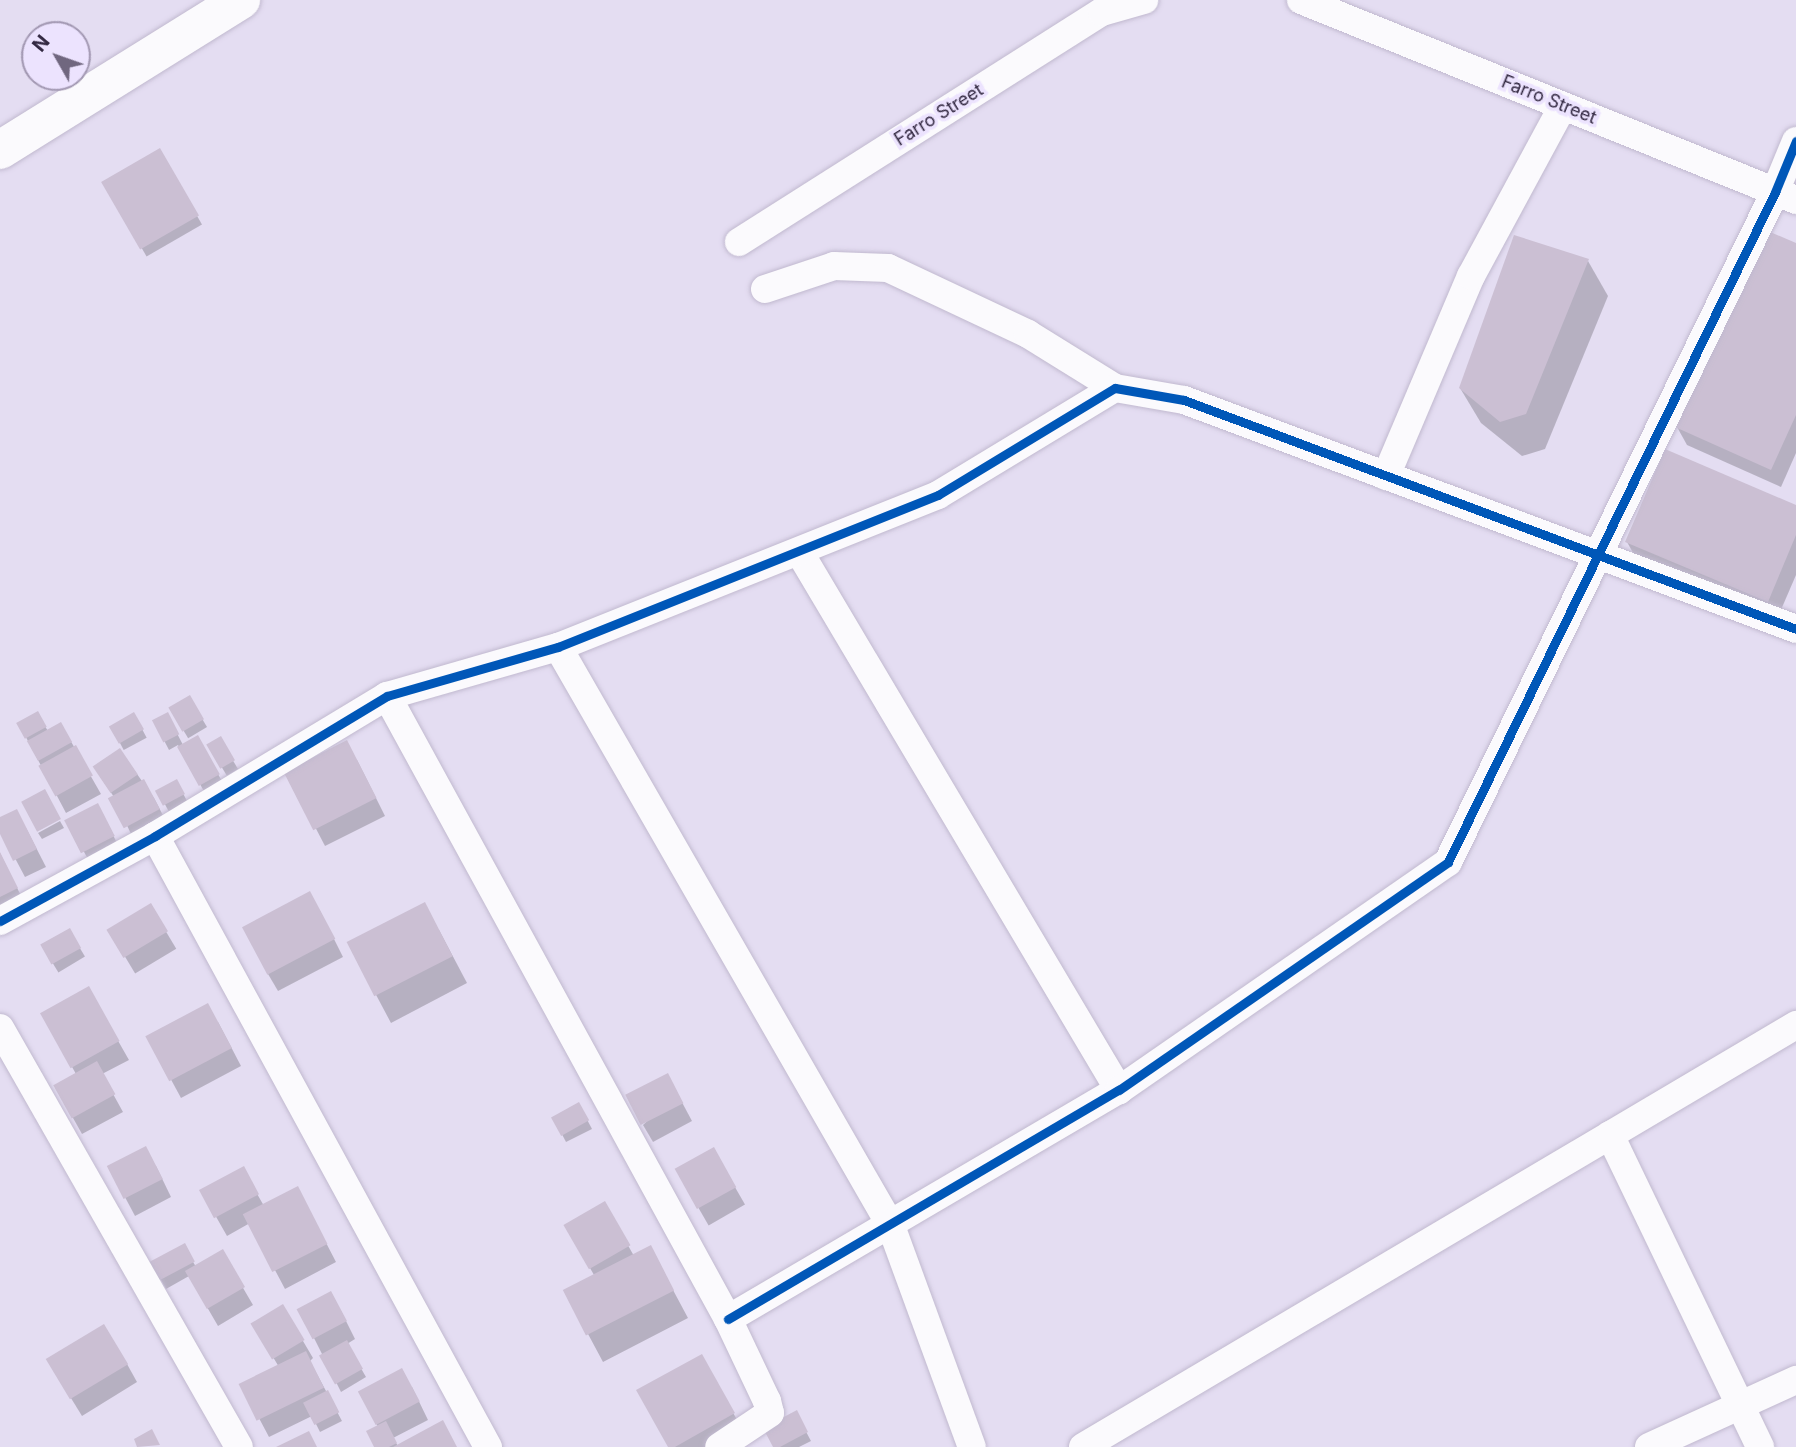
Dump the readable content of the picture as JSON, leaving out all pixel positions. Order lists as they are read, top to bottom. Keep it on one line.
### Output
{"streets":{"street":["Farro Street"]},"north":"top left"}
